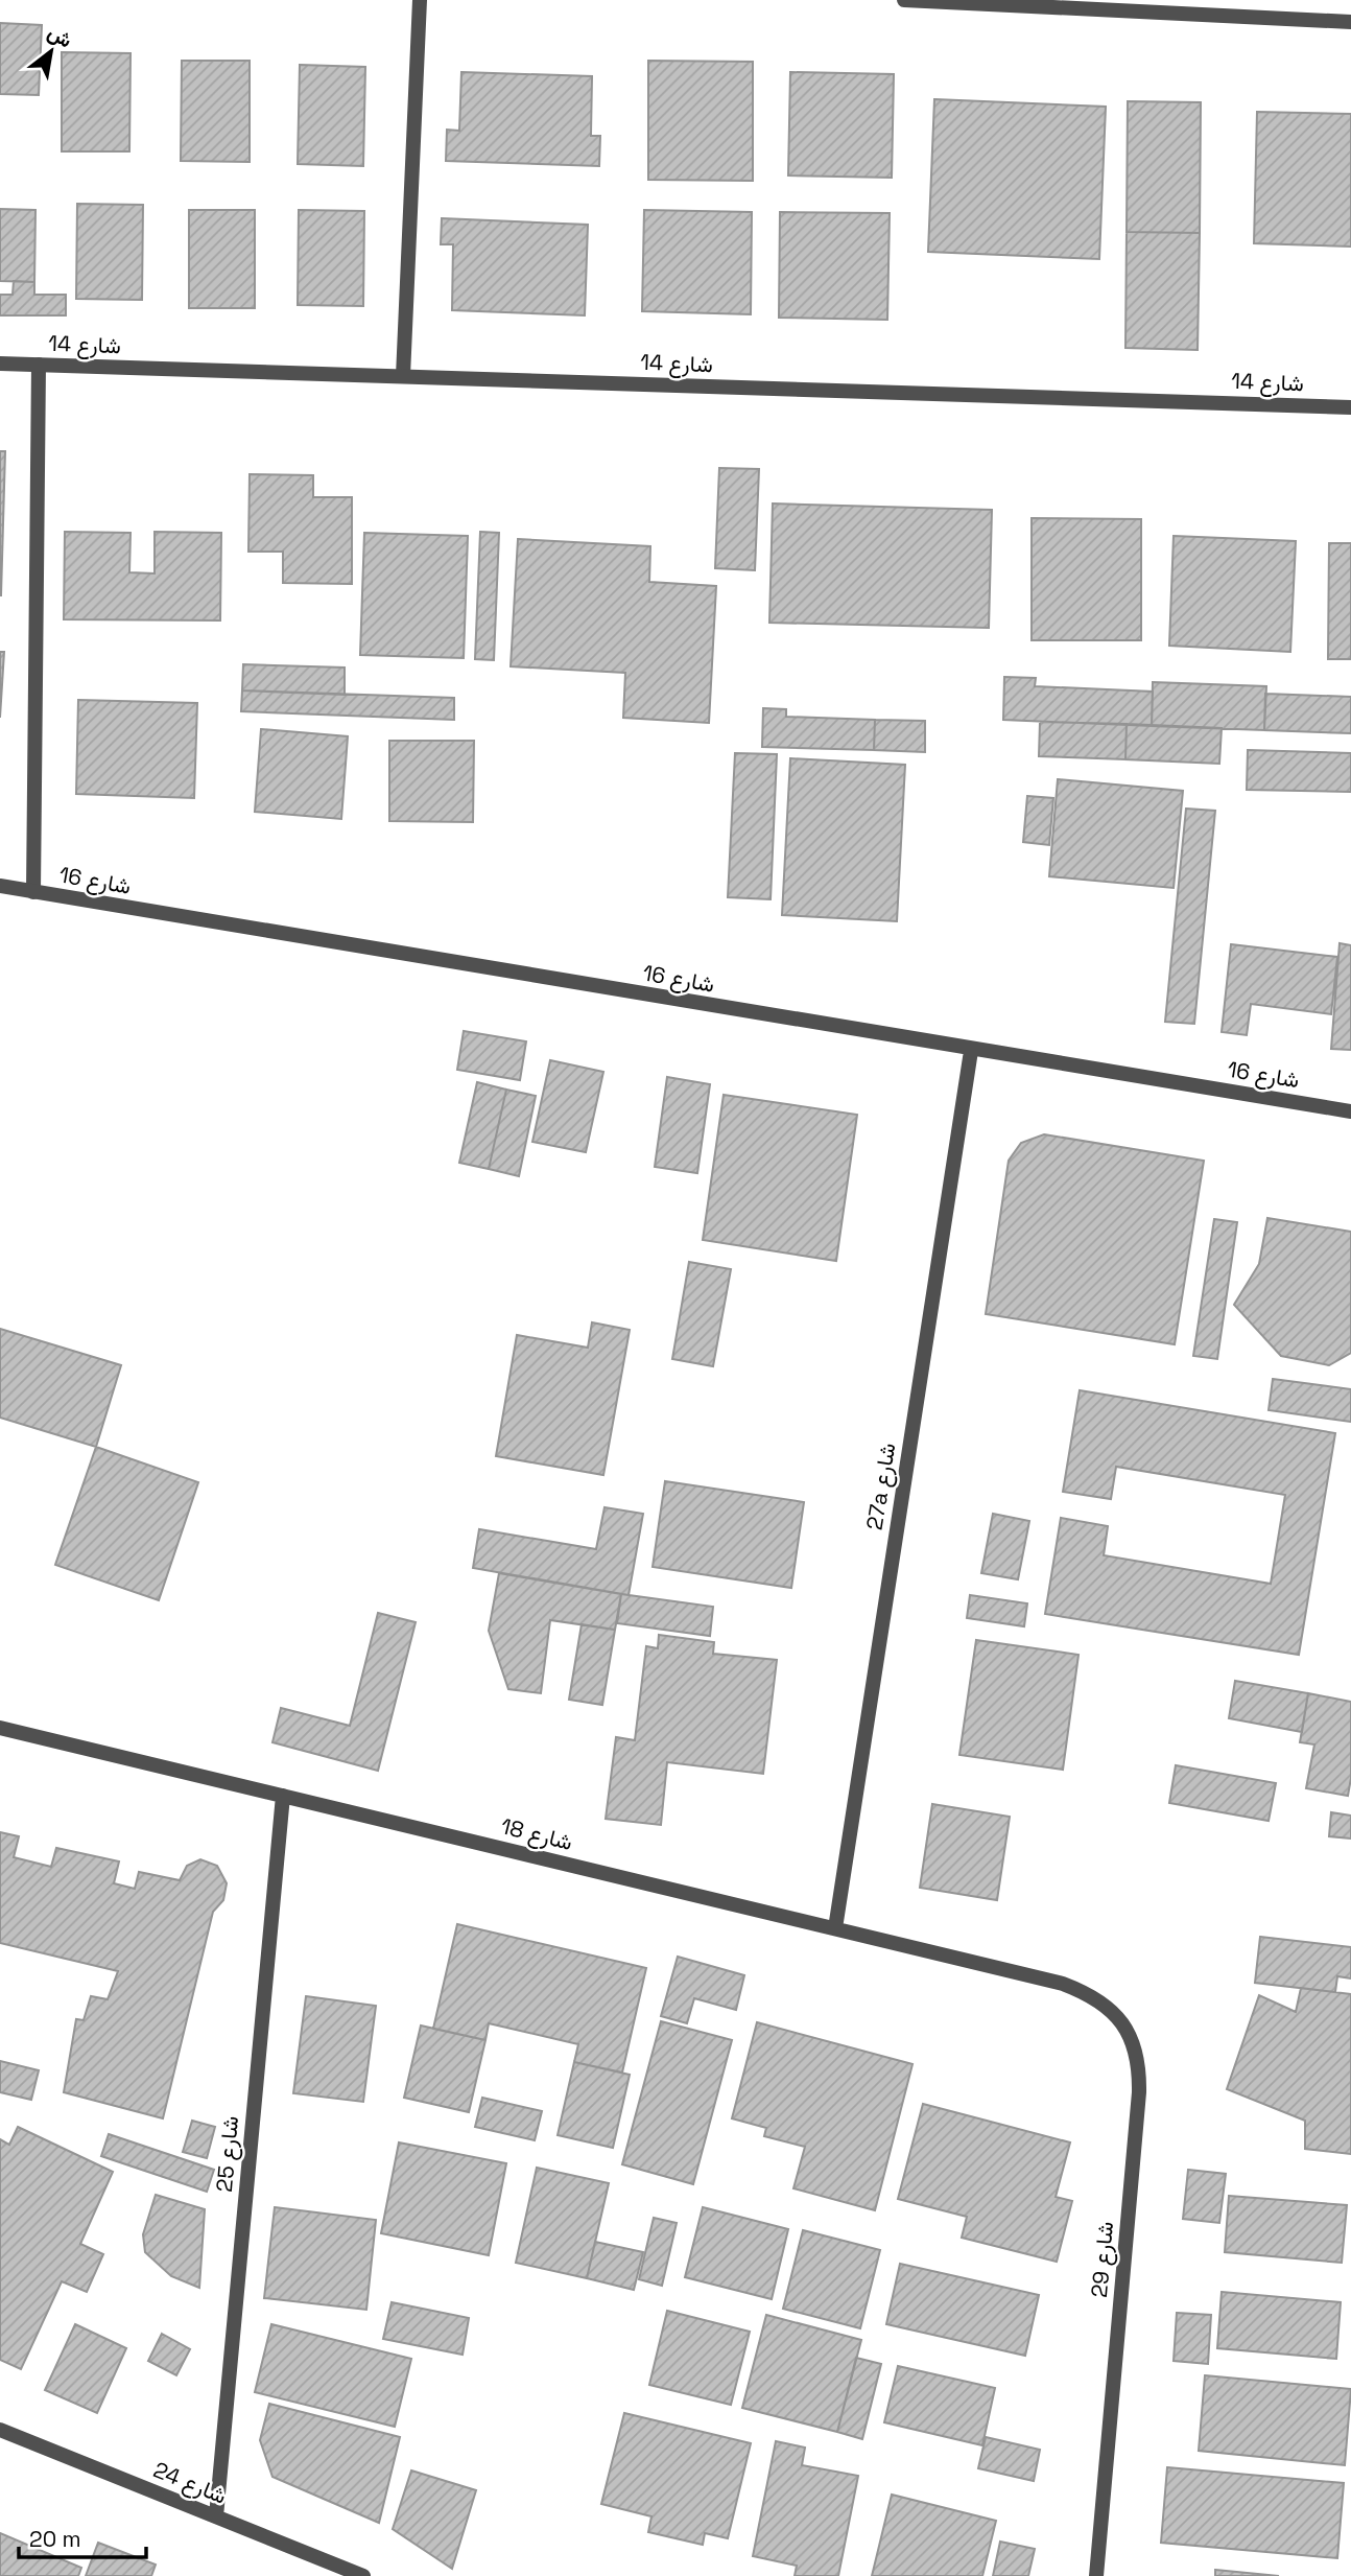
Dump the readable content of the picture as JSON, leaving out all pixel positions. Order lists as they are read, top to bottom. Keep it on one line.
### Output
{"streets":{"street":["شارع 14","شارع 16","27a شارع","شارع 18","شارع 25","شارع 29","شارع 24"]},"crossings":[["شارع 16","27a شارع"],["27a شارع","شارع 18"],["شارع 18","شارع 25"],["شارع 18","شارع 29"],["شارع 25","شارع 24"]],"scale_bar":"20 m","north":"top right"}
